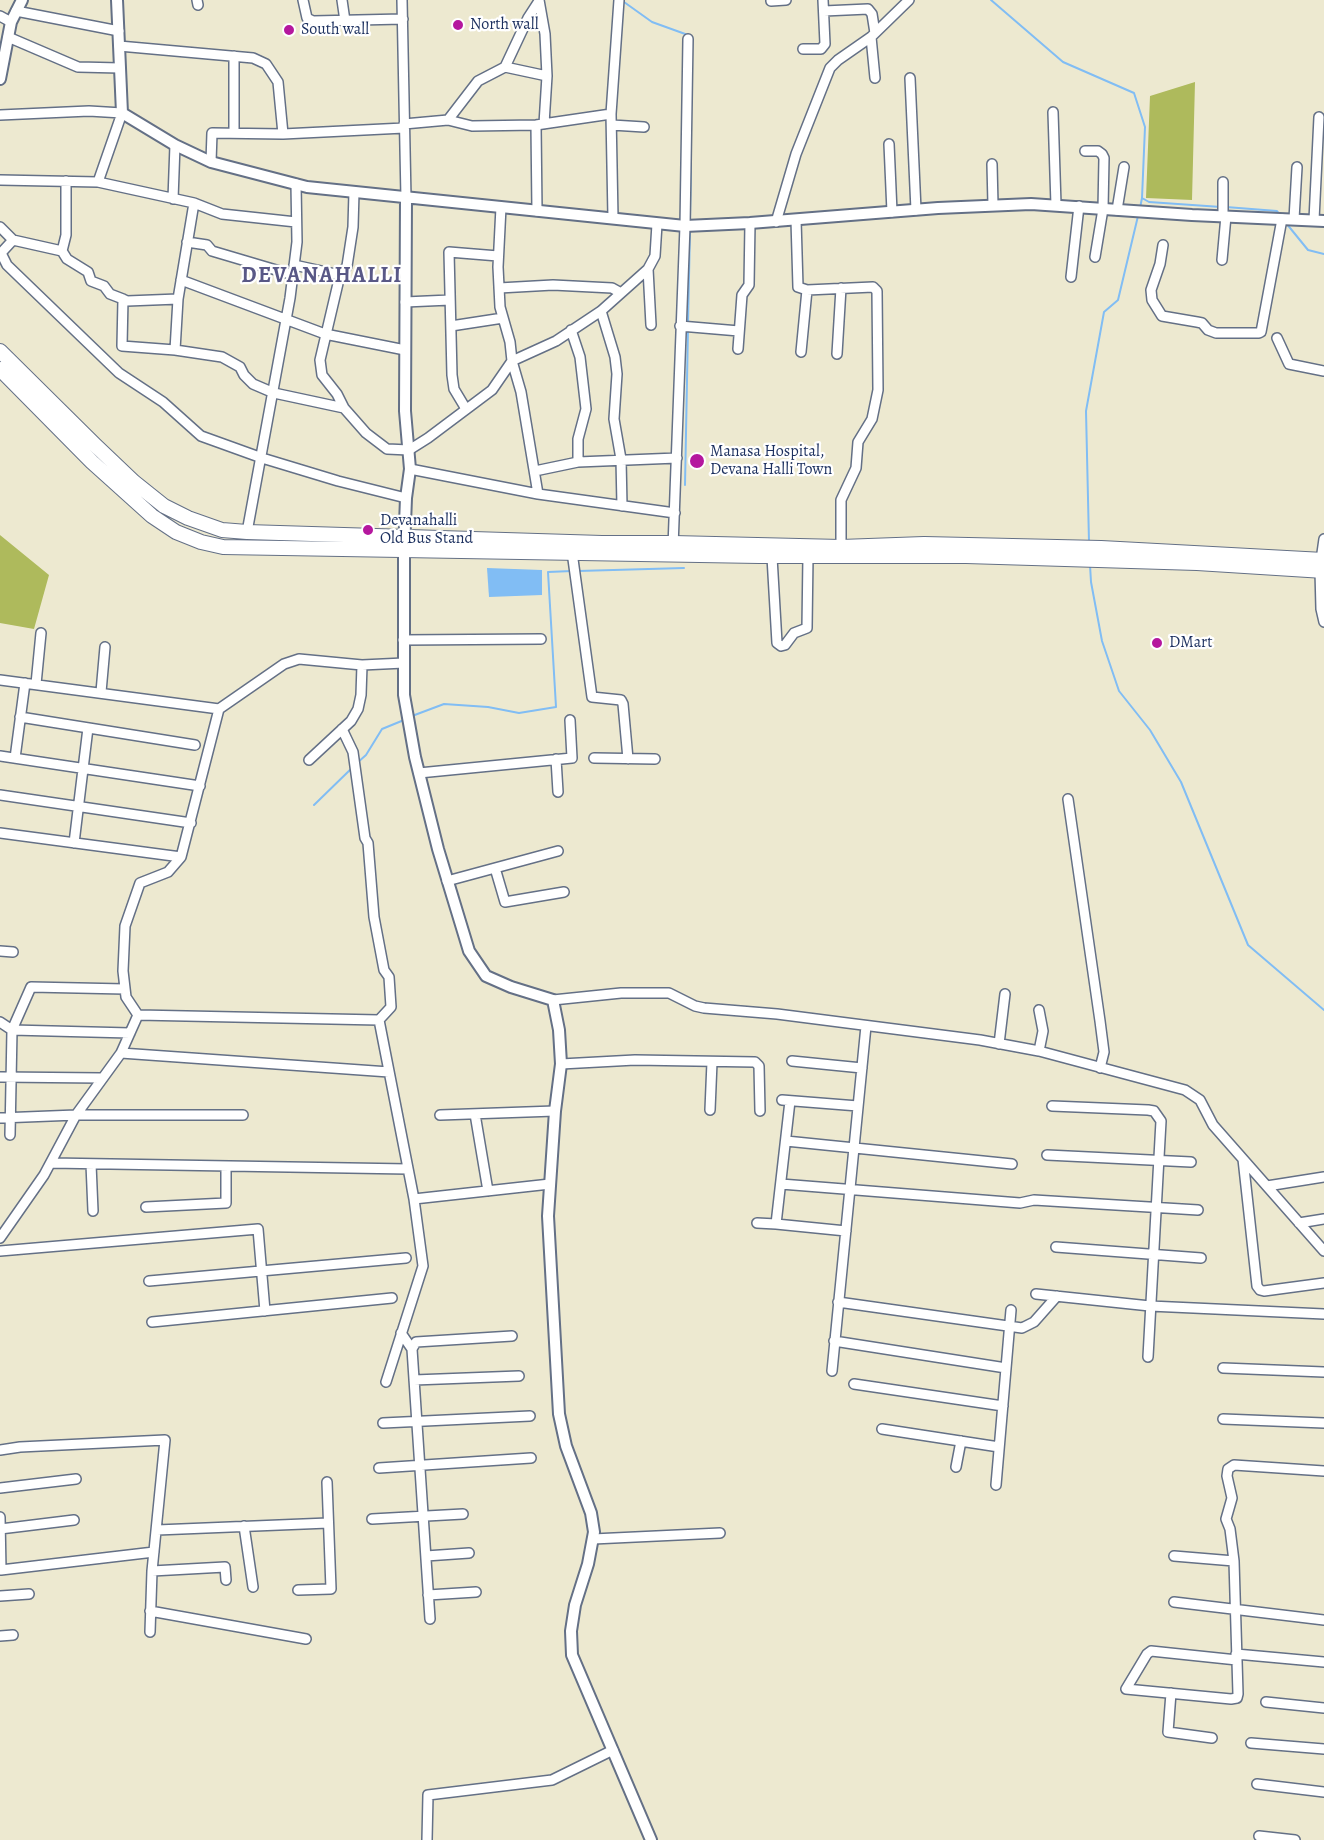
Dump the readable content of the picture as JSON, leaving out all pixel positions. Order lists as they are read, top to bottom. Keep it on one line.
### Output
{"districts":["DEVANAHALLI"],"places":["North wall","South wall","Manasa Hospital, Devana Halli Town","Devanahalli Old Bus Stand","DMart"]}
